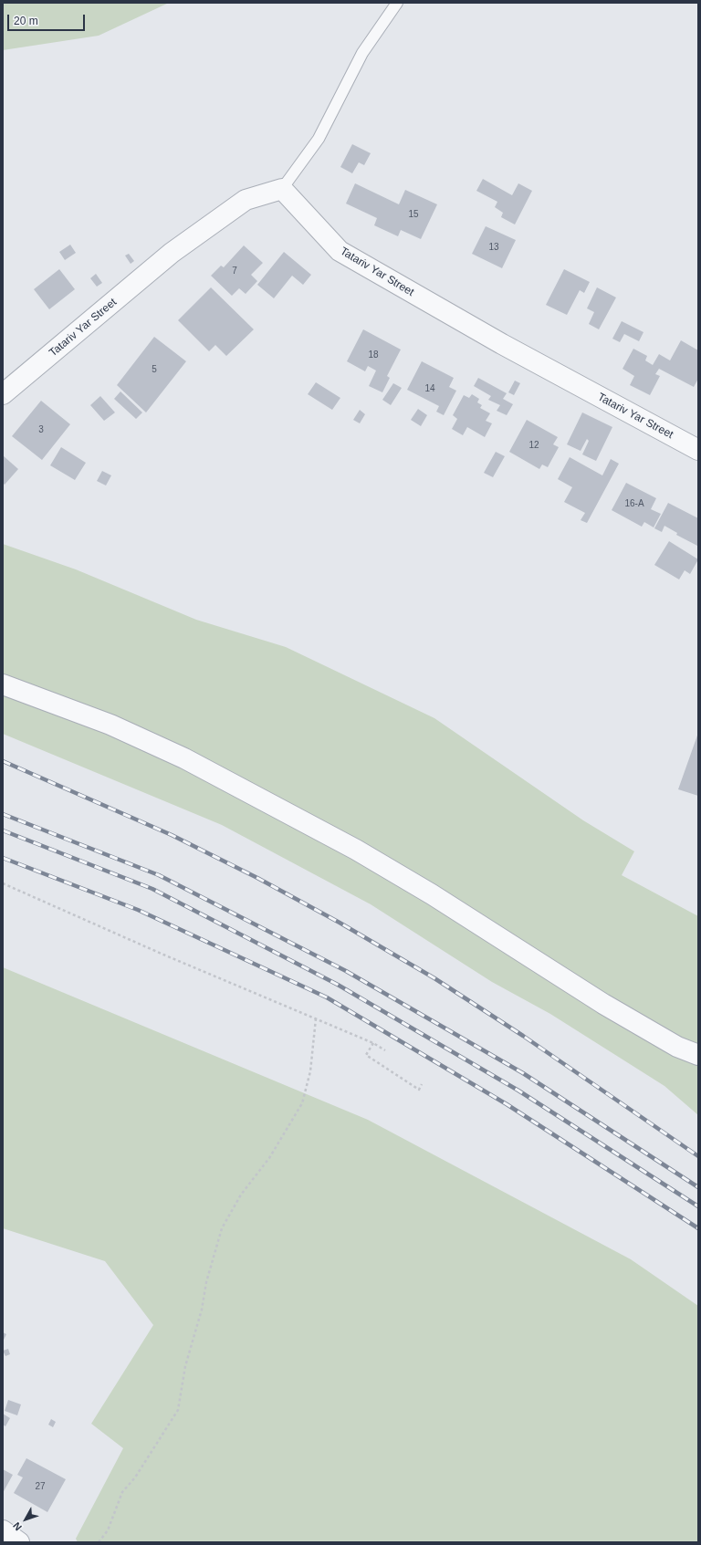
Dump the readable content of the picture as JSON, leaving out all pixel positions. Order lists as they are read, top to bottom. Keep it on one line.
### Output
{"streets":{"street":["Tatariv Yar Street"]},"house_numbers":["15","13","7","18","5","14","3","12","16-А","27"],"scale_bar":"20 m","north":"bottom left"}
